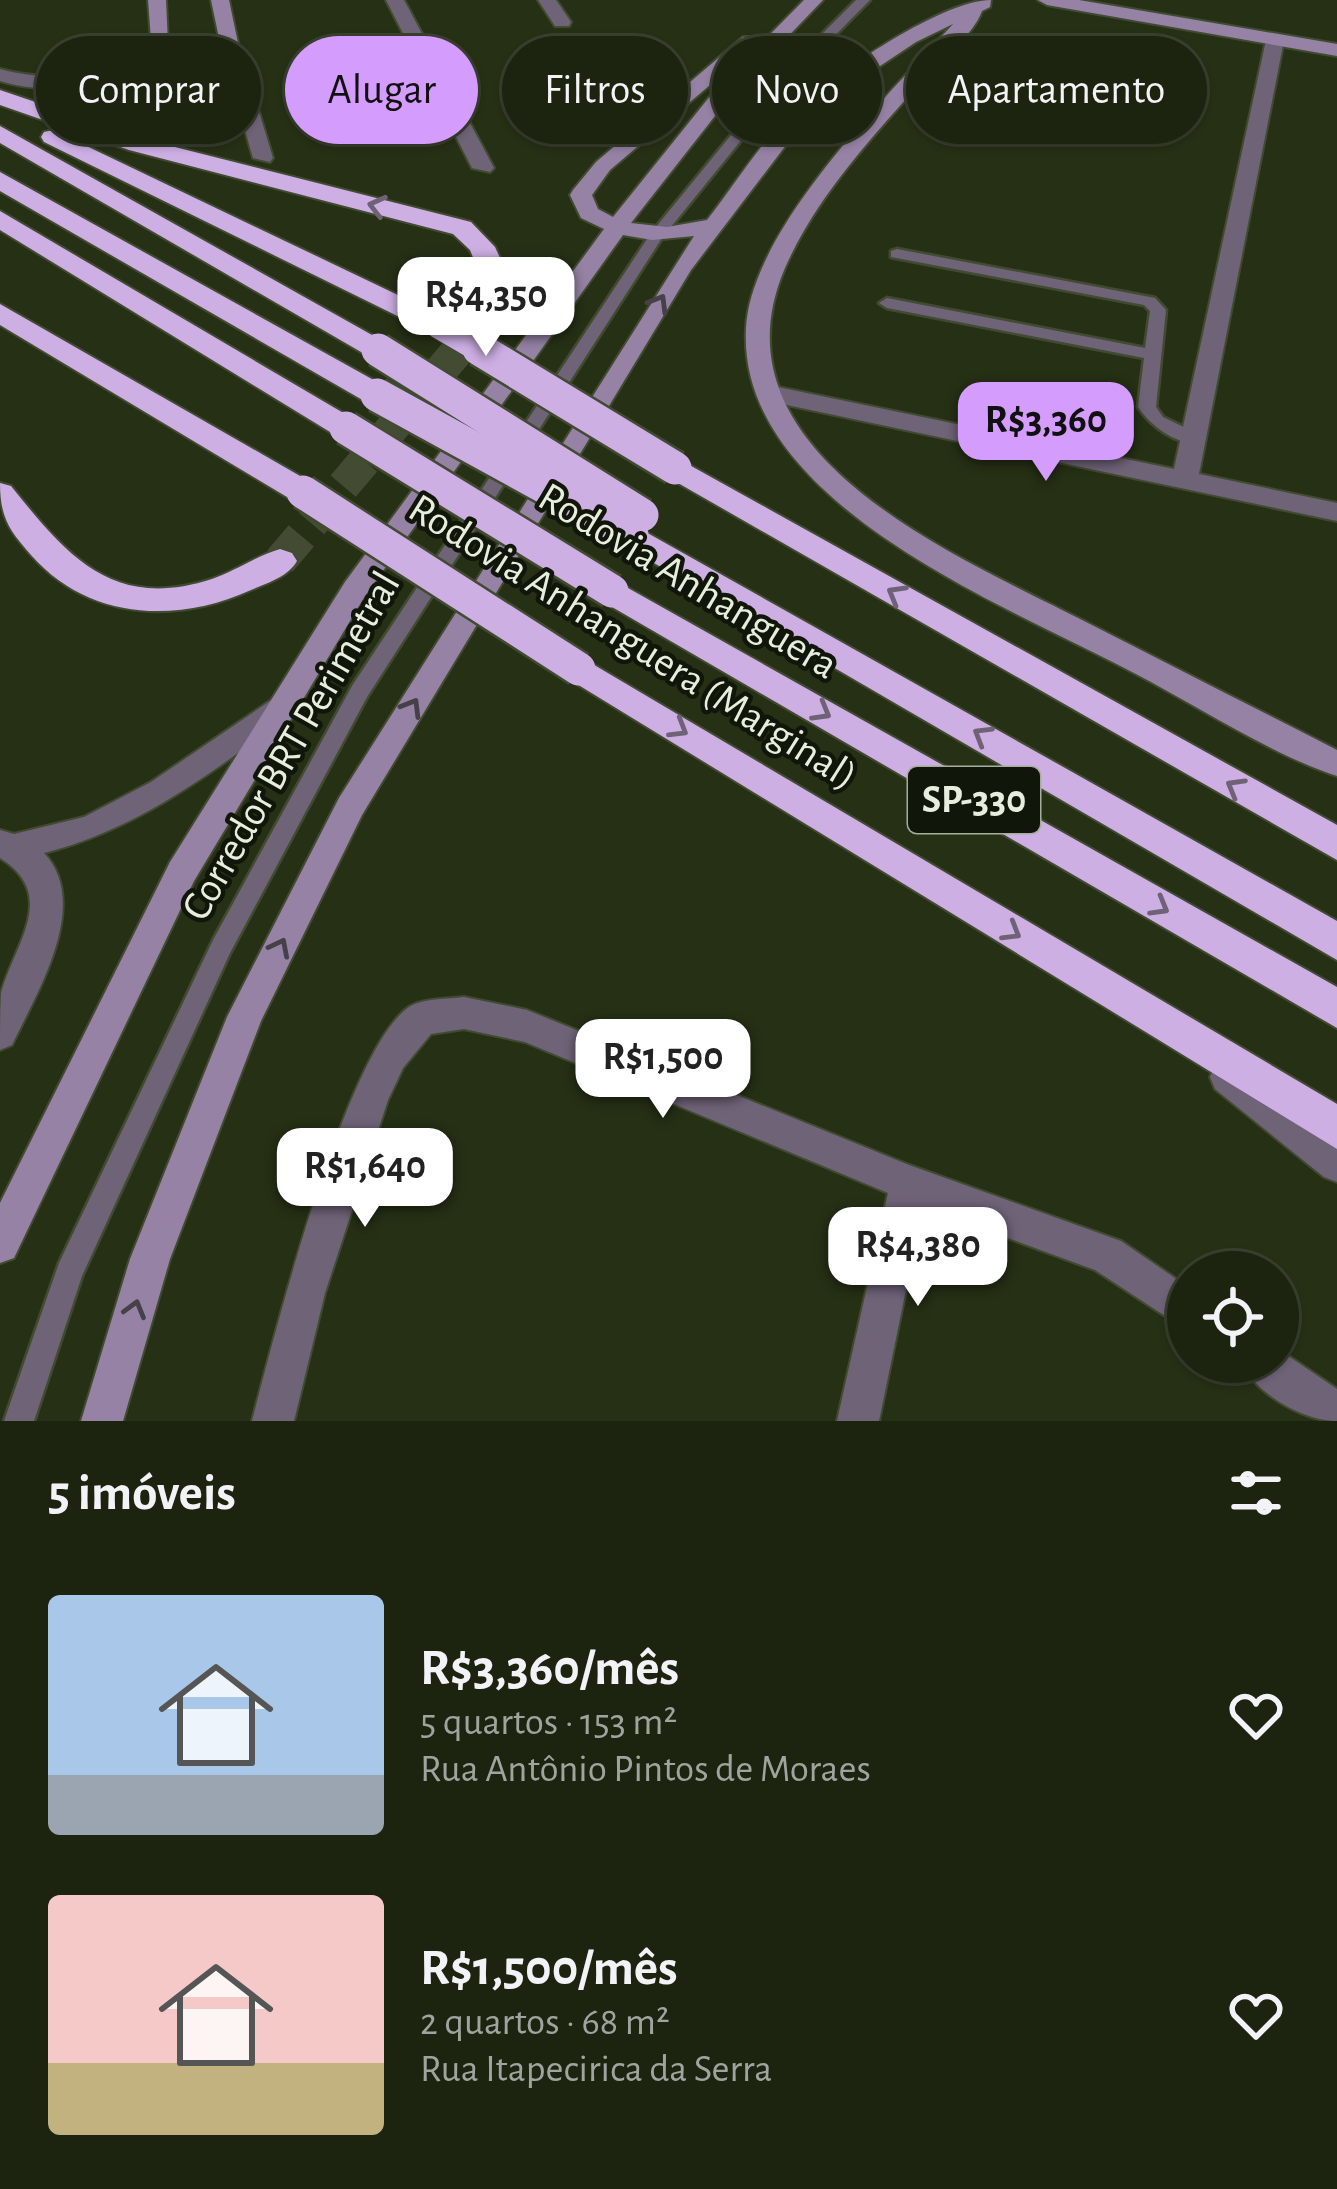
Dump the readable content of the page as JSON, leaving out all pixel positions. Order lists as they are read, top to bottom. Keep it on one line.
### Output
{"streets":{"highway":["Rodovia Anhanguera","Rodovia Anhanguera (Marginal)","SP-330"],"lane":["Corredor BRT Perimetral"]},"page":{"chip":["Comprar","Alugar","Filtros","Novo","Apartamento"],"price":["R$4,350","R$3,360","R$1,500","R$1,640","R$4,380"],"heading":"5 imóveis","list":[{"name":"R$3,360/mês","note":"5 quartos · 153 m² · Rua Antônio Pintos de Moraes"},{"name":"R$1,500/mês","note":"2 quartos · 68 m² · Rua Itapecirica da Serra"}]}}
